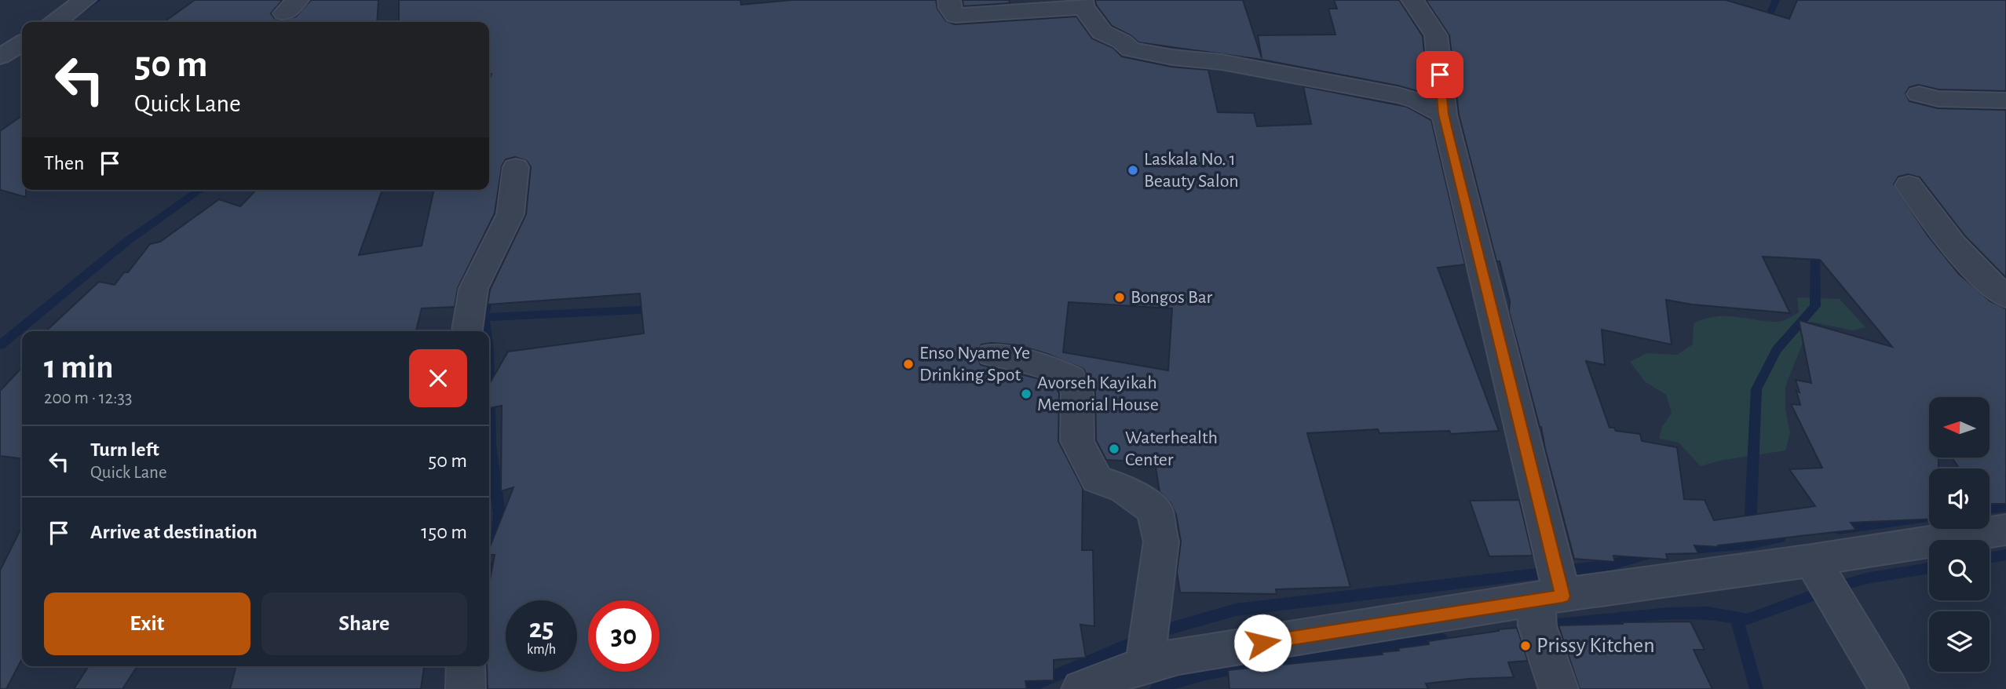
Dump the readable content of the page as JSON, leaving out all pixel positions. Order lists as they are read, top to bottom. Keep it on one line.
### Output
{"places":["Laskala No. 1 Beauty Salon","Bongos Bar","Enso Nyame Ye Drinking Spot","Avorseh Kayikah Memorial House","Waterhealth Center","Prissy Kitchen"],"north":"left","page":{"turn":["50 m","Quick Lane"],"then":"Then","heading":["1 min","200 m · 12:33"],"list":[{"name":"Turn left","note":"Quick Lane","value":"50 m"},{"name":"Arrive at destination","value":"150 m"}],"buttons":["Exit","Share"],"speed":"25 km/h","limit":"30"}}
